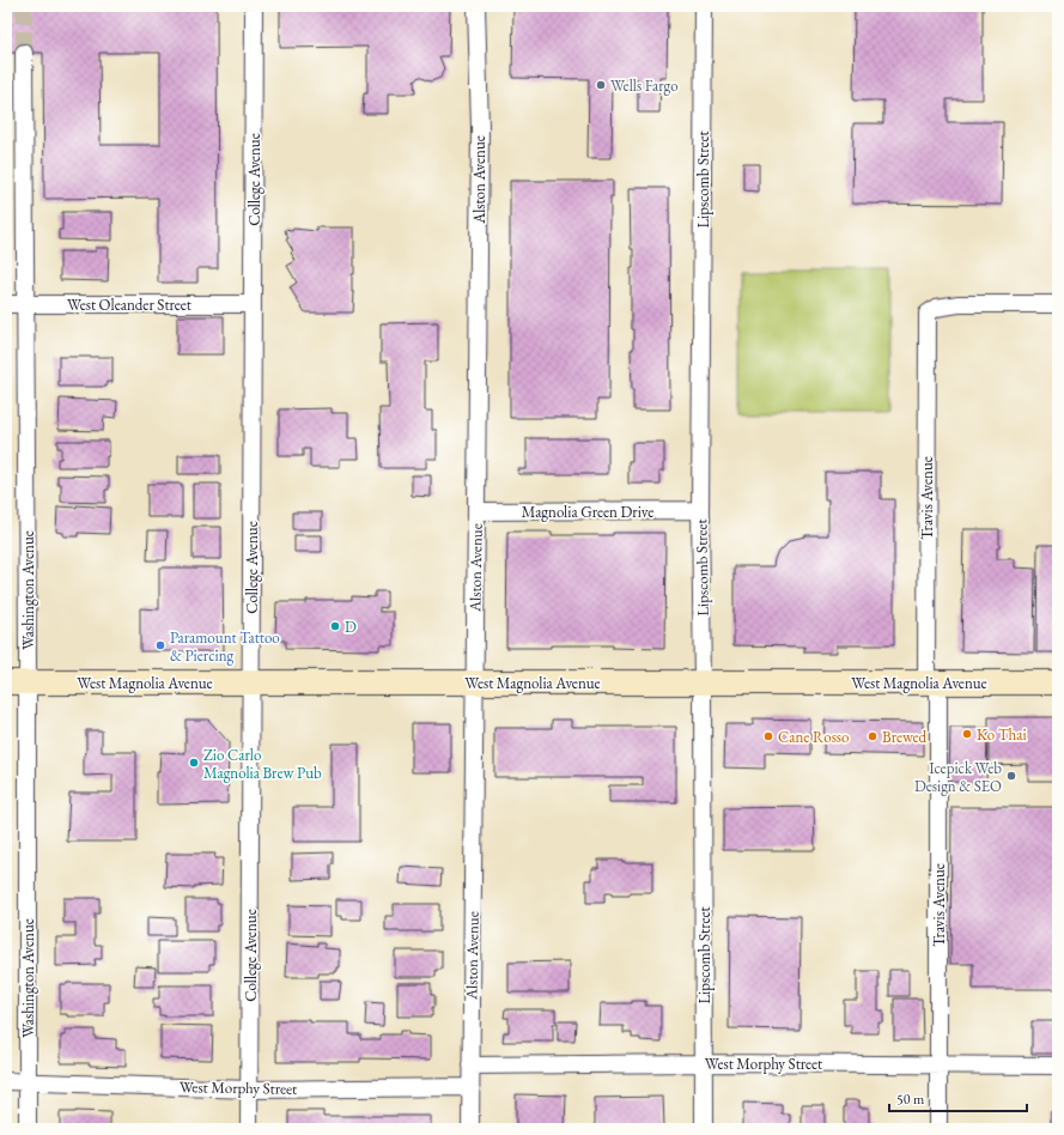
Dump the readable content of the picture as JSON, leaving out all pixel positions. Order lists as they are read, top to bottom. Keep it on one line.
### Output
{"streets":{"street":["College Avenue","Alston Avenue","Lipscomb Street","West Oleander Street","Travis Avenue","Magnolia Green Drive","Washington Avenue","West Magnolia Avenue","West Morphy Street"]},"crossings":[["College Avenue","West Oleander Street"],["College Avenue","West Magnolia Avenue"],["College Avenue","West Morphy Street"],["Alston Avenue","Magnolia Green Drive"],["Alston Avenue","West Magnolia Avenue"],["Alston Avenue","West Morphy Street"],["Lipscomb Street","Magnolia Green Drive"],["Lipscomb Street","West Magnolia Avenue"],["Lipscomb Street","West Morphy Street"],["West Oleander Street","Washington Avenue"],["Travis Avenue","West Magnolia Avenue"],["Travis Avenue","West Morphy Street"],["Washington Avenue","West Magnolia Avenue"],["Washington Avenue","West Morphy Street"]],"places":["Wells Fargo","D","Paramount Tattoo & Piercing","Ko Thai","Cane Rosso","Brewed","Zio Carlo Magnolia Brew Pub","Icepick Web Design & SEO"],"scale_bar":"50 m"}
